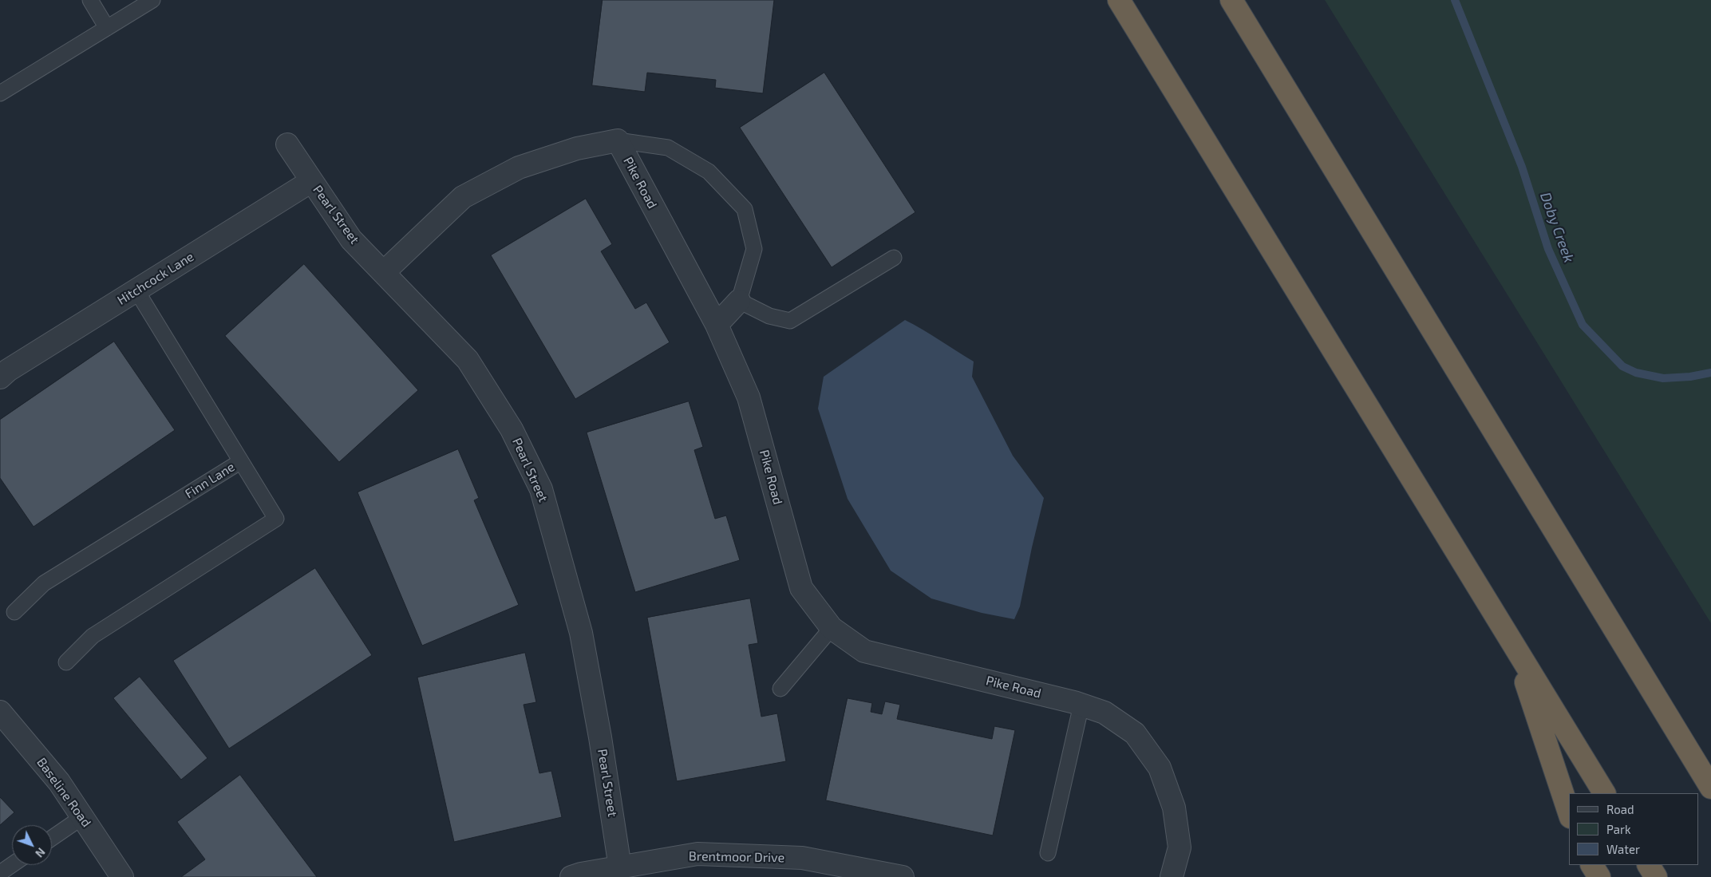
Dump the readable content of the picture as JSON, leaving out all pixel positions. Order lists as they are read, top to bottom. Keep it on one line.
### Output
{"streets":{"street":["Pike Road","Pearl Street","Hitchcock Lane","Baseline Road","Brentmoor Drive"],"lane":["Finn Lane"]},"crossings":[["Pearl Street","Hitchcock Lane"],["Pearl Street","Brentmoor Drive"],["Hitchcock Lane","Finn Lane"]],"water":["Doby Creek"],"legend":["Road","Park","Water"],"north":"bottom right"}
